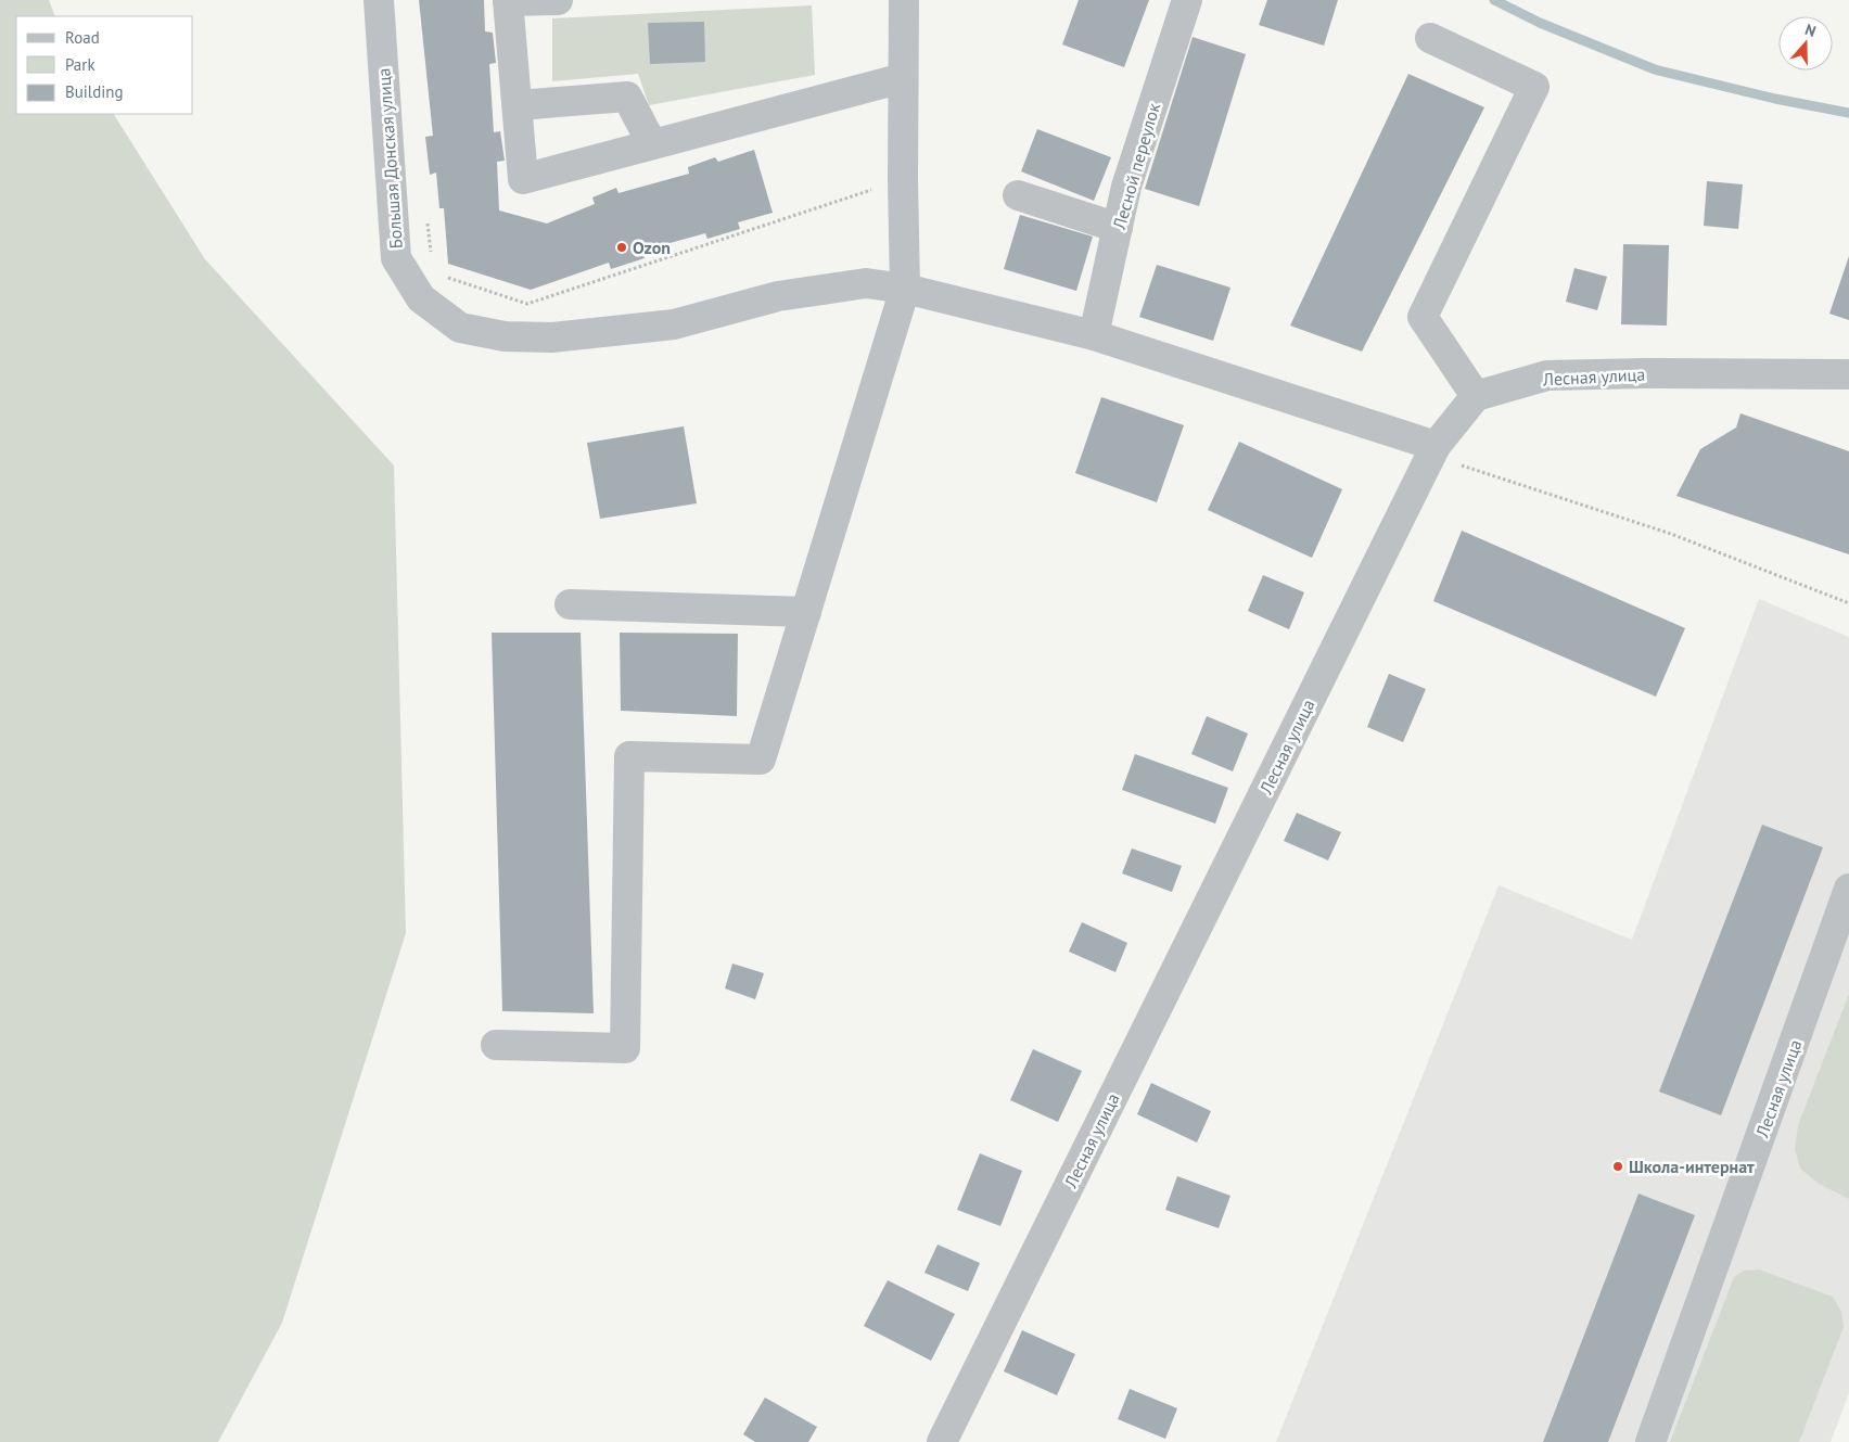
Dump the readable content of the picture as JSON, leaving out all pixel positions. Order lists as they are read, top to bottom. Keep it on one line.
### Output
{"streets":{"street":["Большая Донская улица","Лесной переулок","Лесная улица"]},"crossings":[["Большая Донская улица","Лесной переулок"],["Большая Донская улица","Лесная улица"]],"places":["Ozon","Школа-интернат"],"legend":["Road","Park","Building"],"north":"top"}
